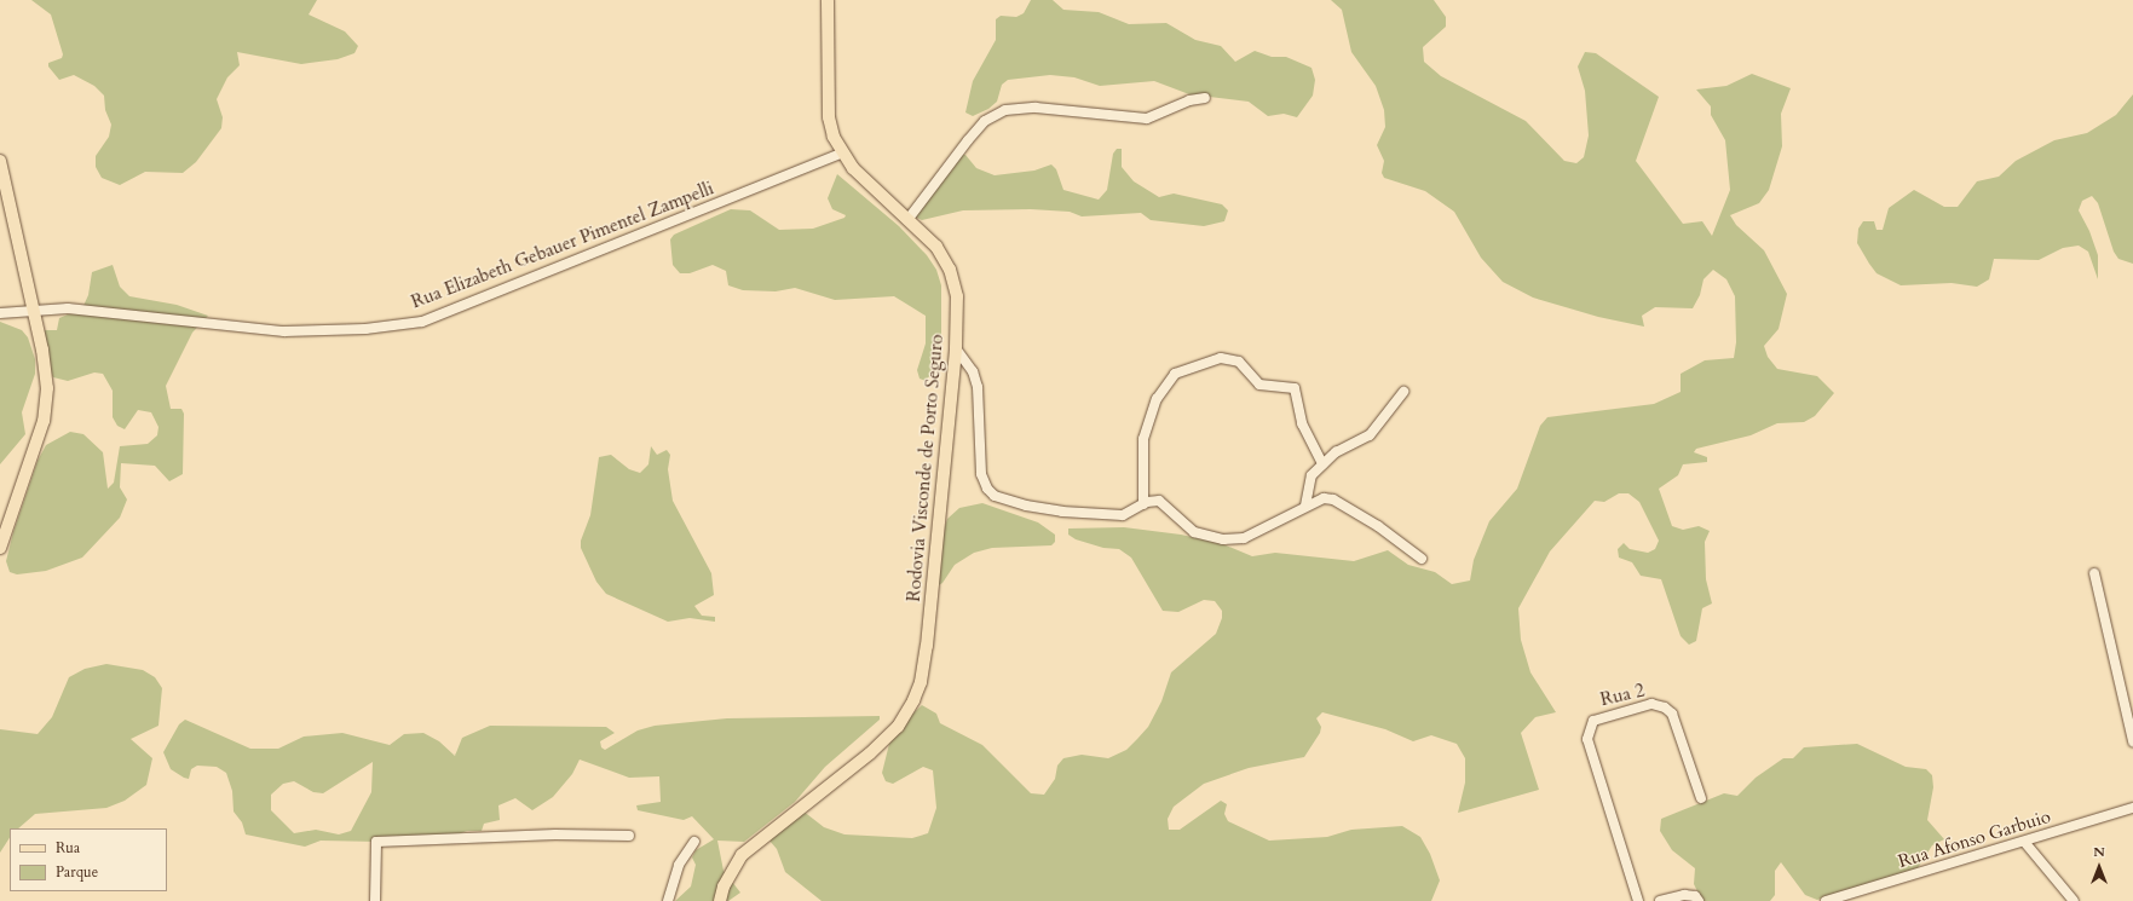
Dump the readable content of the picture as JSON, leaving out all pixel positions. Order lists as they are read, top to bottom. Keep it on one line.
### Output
{"streets":{"main road":["Rodovia Visconde de Porto Seguro"],"street":["Rua Elizabeth Gebauer Pimentel Zampelli","Rua 2","Rua Afonso Garbuio"]},"crossings":[["Rua Elizabeth Gebauer Pimentel Zampelli","Rodovia Visconde de Porto Seguro"]],"legend":["Rua","Parque"],"north":"top"}
